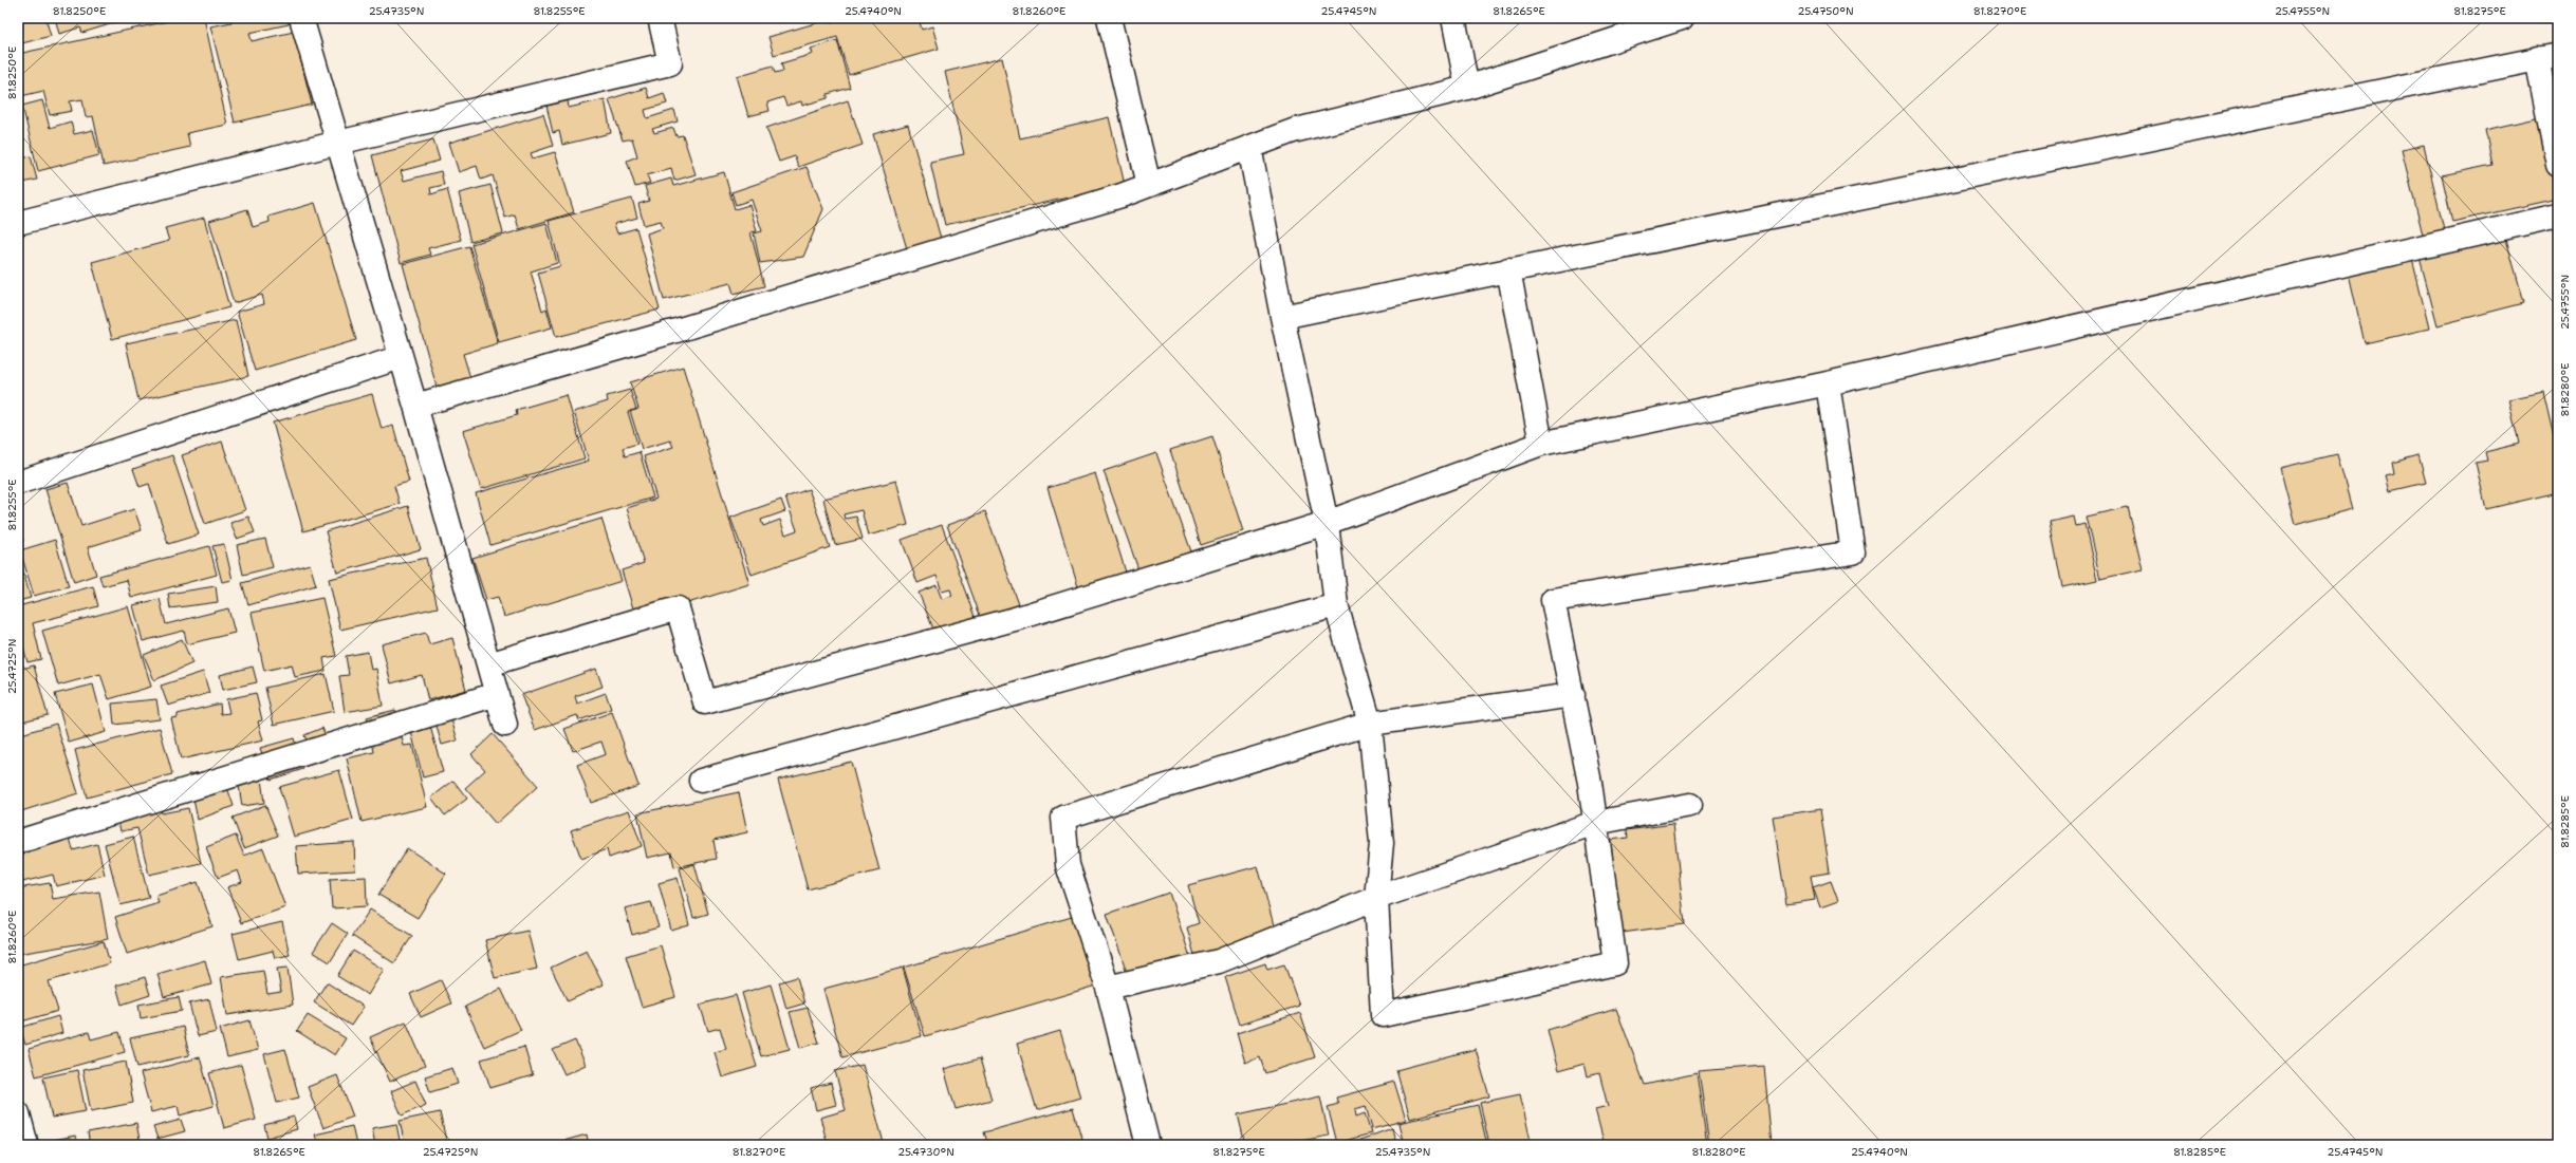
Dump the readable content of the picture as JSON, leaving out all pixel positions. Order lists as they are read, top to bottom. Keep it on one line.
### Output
{"coordinates":["81.8250°E","25.4735°N","81.8255°E","25.4740°N","81.8260°E","25.4745°N","81.8265°E","25.4750°N","81.8270°E","25.4755°N","81.8275°E","81.8280°E","25.4725°N","81.8285°E","25.4730°N"]}
